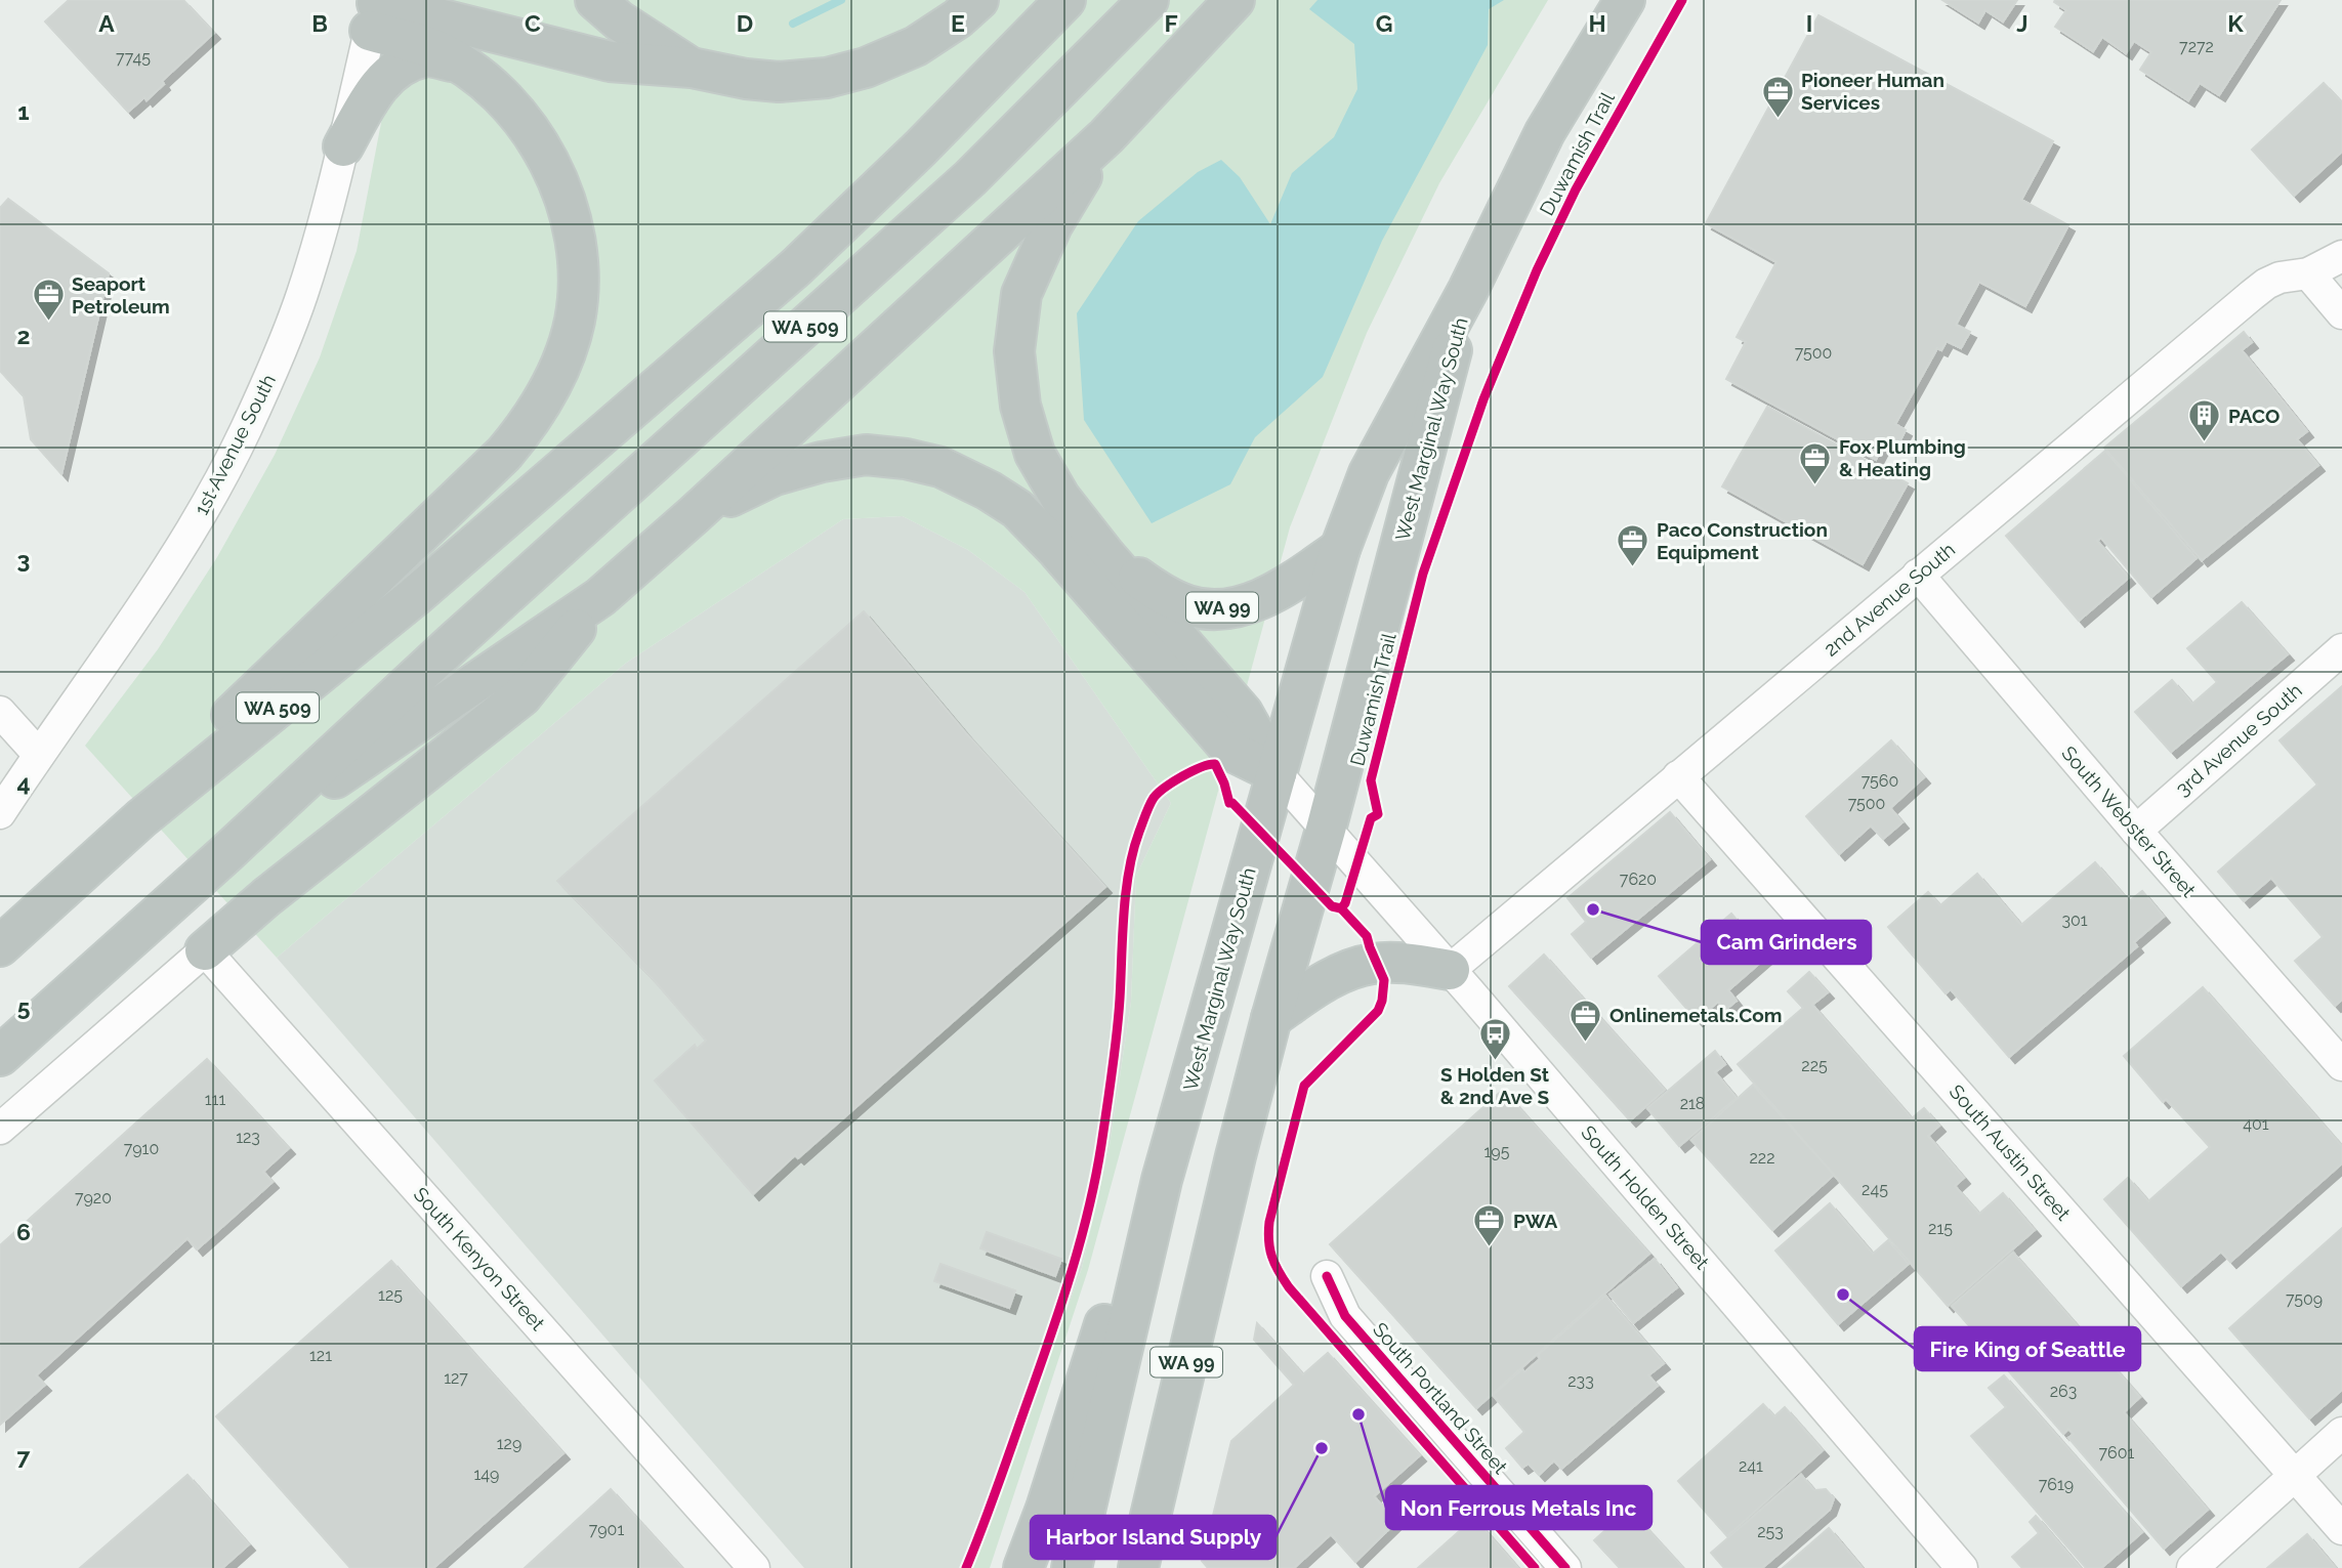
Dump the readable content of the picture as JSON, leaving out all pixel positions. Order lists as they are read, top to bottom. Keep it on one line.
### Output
{"streets":{"highway":["WA 509","West Marginal Way South","WA 99"],"street":["1st Avenue South","2nd Avenue South","3rd Avenue South","South Webster Street","South Austin Street","South Holden Street","South Kenyon Street","South Portland Street"],"cycle path":["Duwamish Trail"]},"crossings":[["West Marginal Way South","WA 99"],["West Marginal Way South","South Holden Street"],["2nd Avenue South","South Webster Street"],["2nd Avenue South","South Austin Street"],["2nd Avenue South","South Holden Street"],["3rd Avenue South","South Webster Street"]],"places":{"office":["Pioneer Human Services","Seaport Petroleum","Fox Plumbing & Heating","Paco Construction Equipment","Onlinemetals.Com","PWA"],"building":["PACO"],"other":["Cam Grinders","Fire King of Seattle","Non Ferrous Metals Inc","Harbor Island Supply"],"bus stop":["S Holden St & 2nd Ave S"]},"house_numbers":["7272","7745","7500","7560","7500","7620","301","225","111","218","401","123","7910","195","222","245","7920","215","125","7509","121","127","233","263","129","7601","241","149","7619","7901","253"],"grid":{"columns":["A","B","C","D","E","F","G","H","I","J","K"],"rows":["1","2","3","4","5","6","7"]}}
